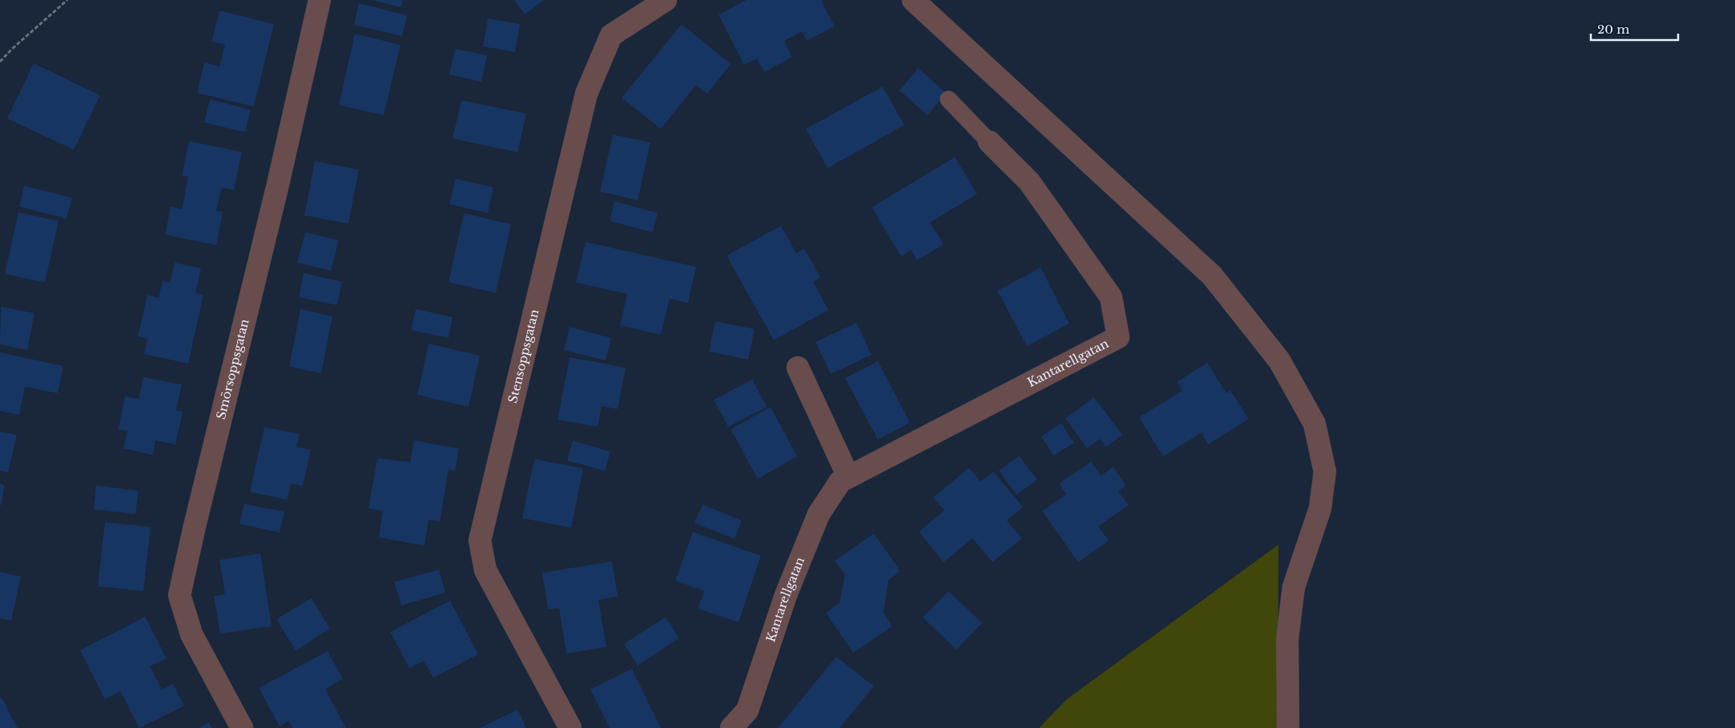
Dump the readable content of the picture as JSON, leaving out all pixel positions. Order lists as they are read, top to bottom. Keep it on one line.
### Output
{"streets":{"street":["Stensoppsgatan","Kantarellgatan","Smörsoppsgatan"]},"scale_bar":"20 m"}
